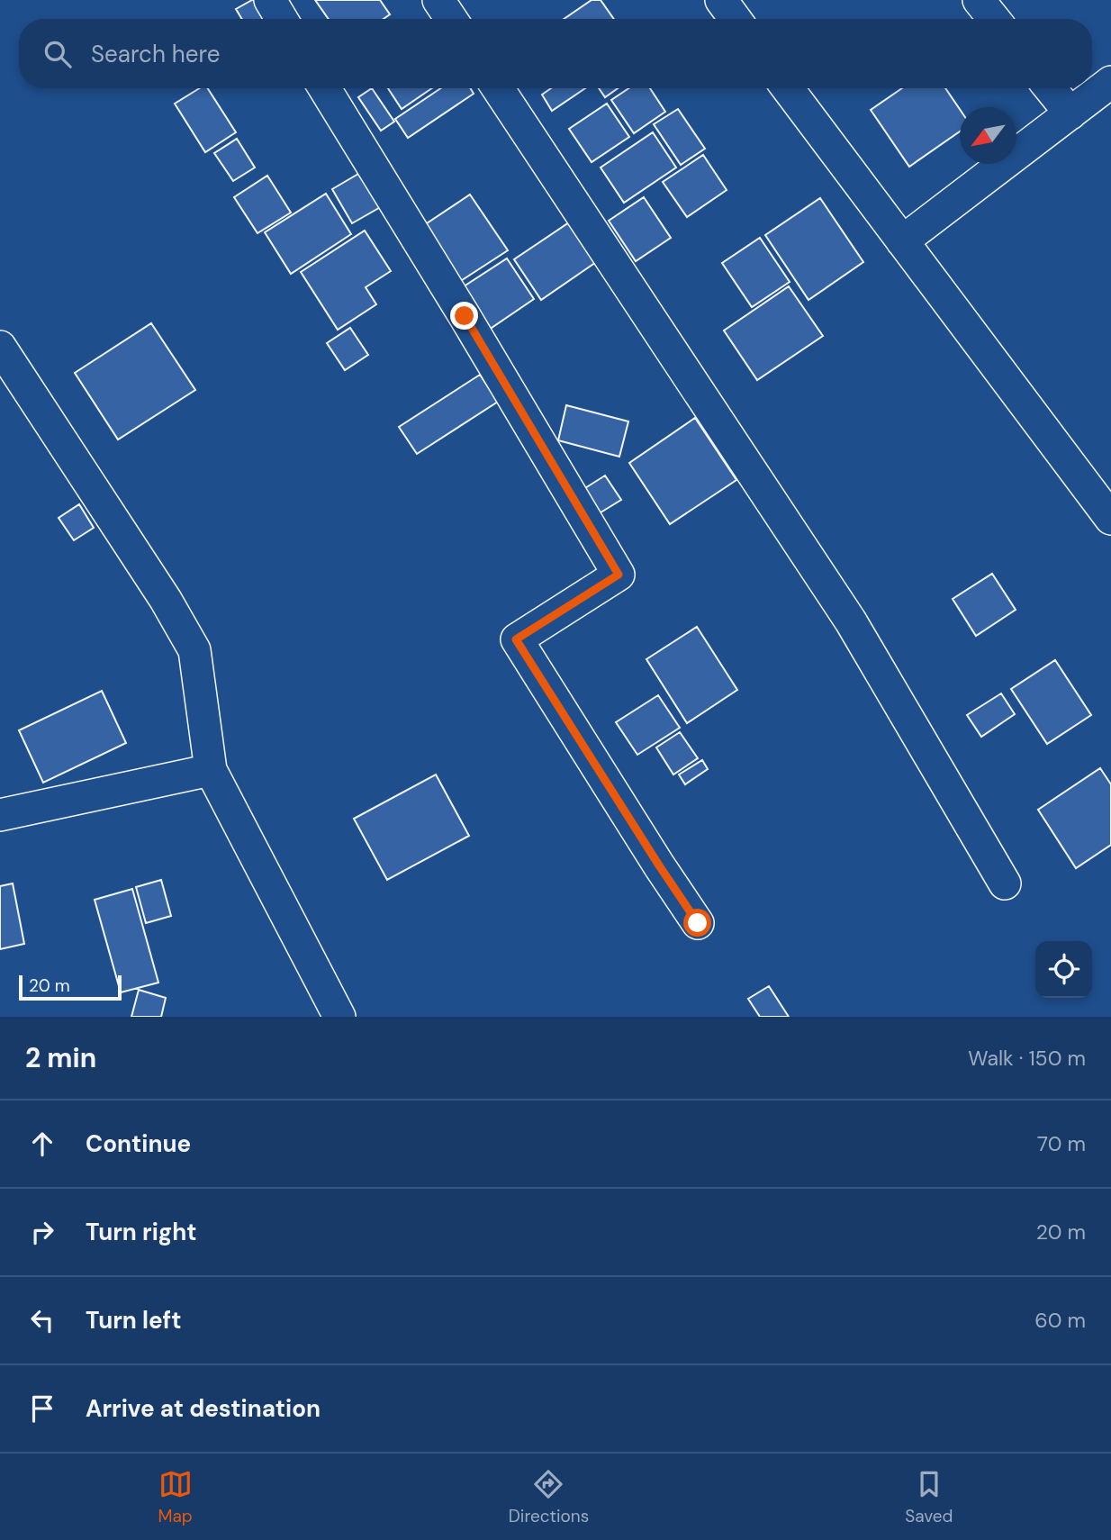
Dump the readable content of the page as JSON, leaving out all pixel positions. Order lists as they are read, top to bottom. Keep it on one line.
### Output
{"scale_bar":"20 m","north":"bottom left","page":{"search":"Search here","scale":"20 m","heading":["2 min","Walk · 150 m"],"list":[["Continue","70 m"],["Turn right","20 m"],["Turn left","60 m"],"Arrive at destination"],"nav":["Map","Directions","Saved"]}}
